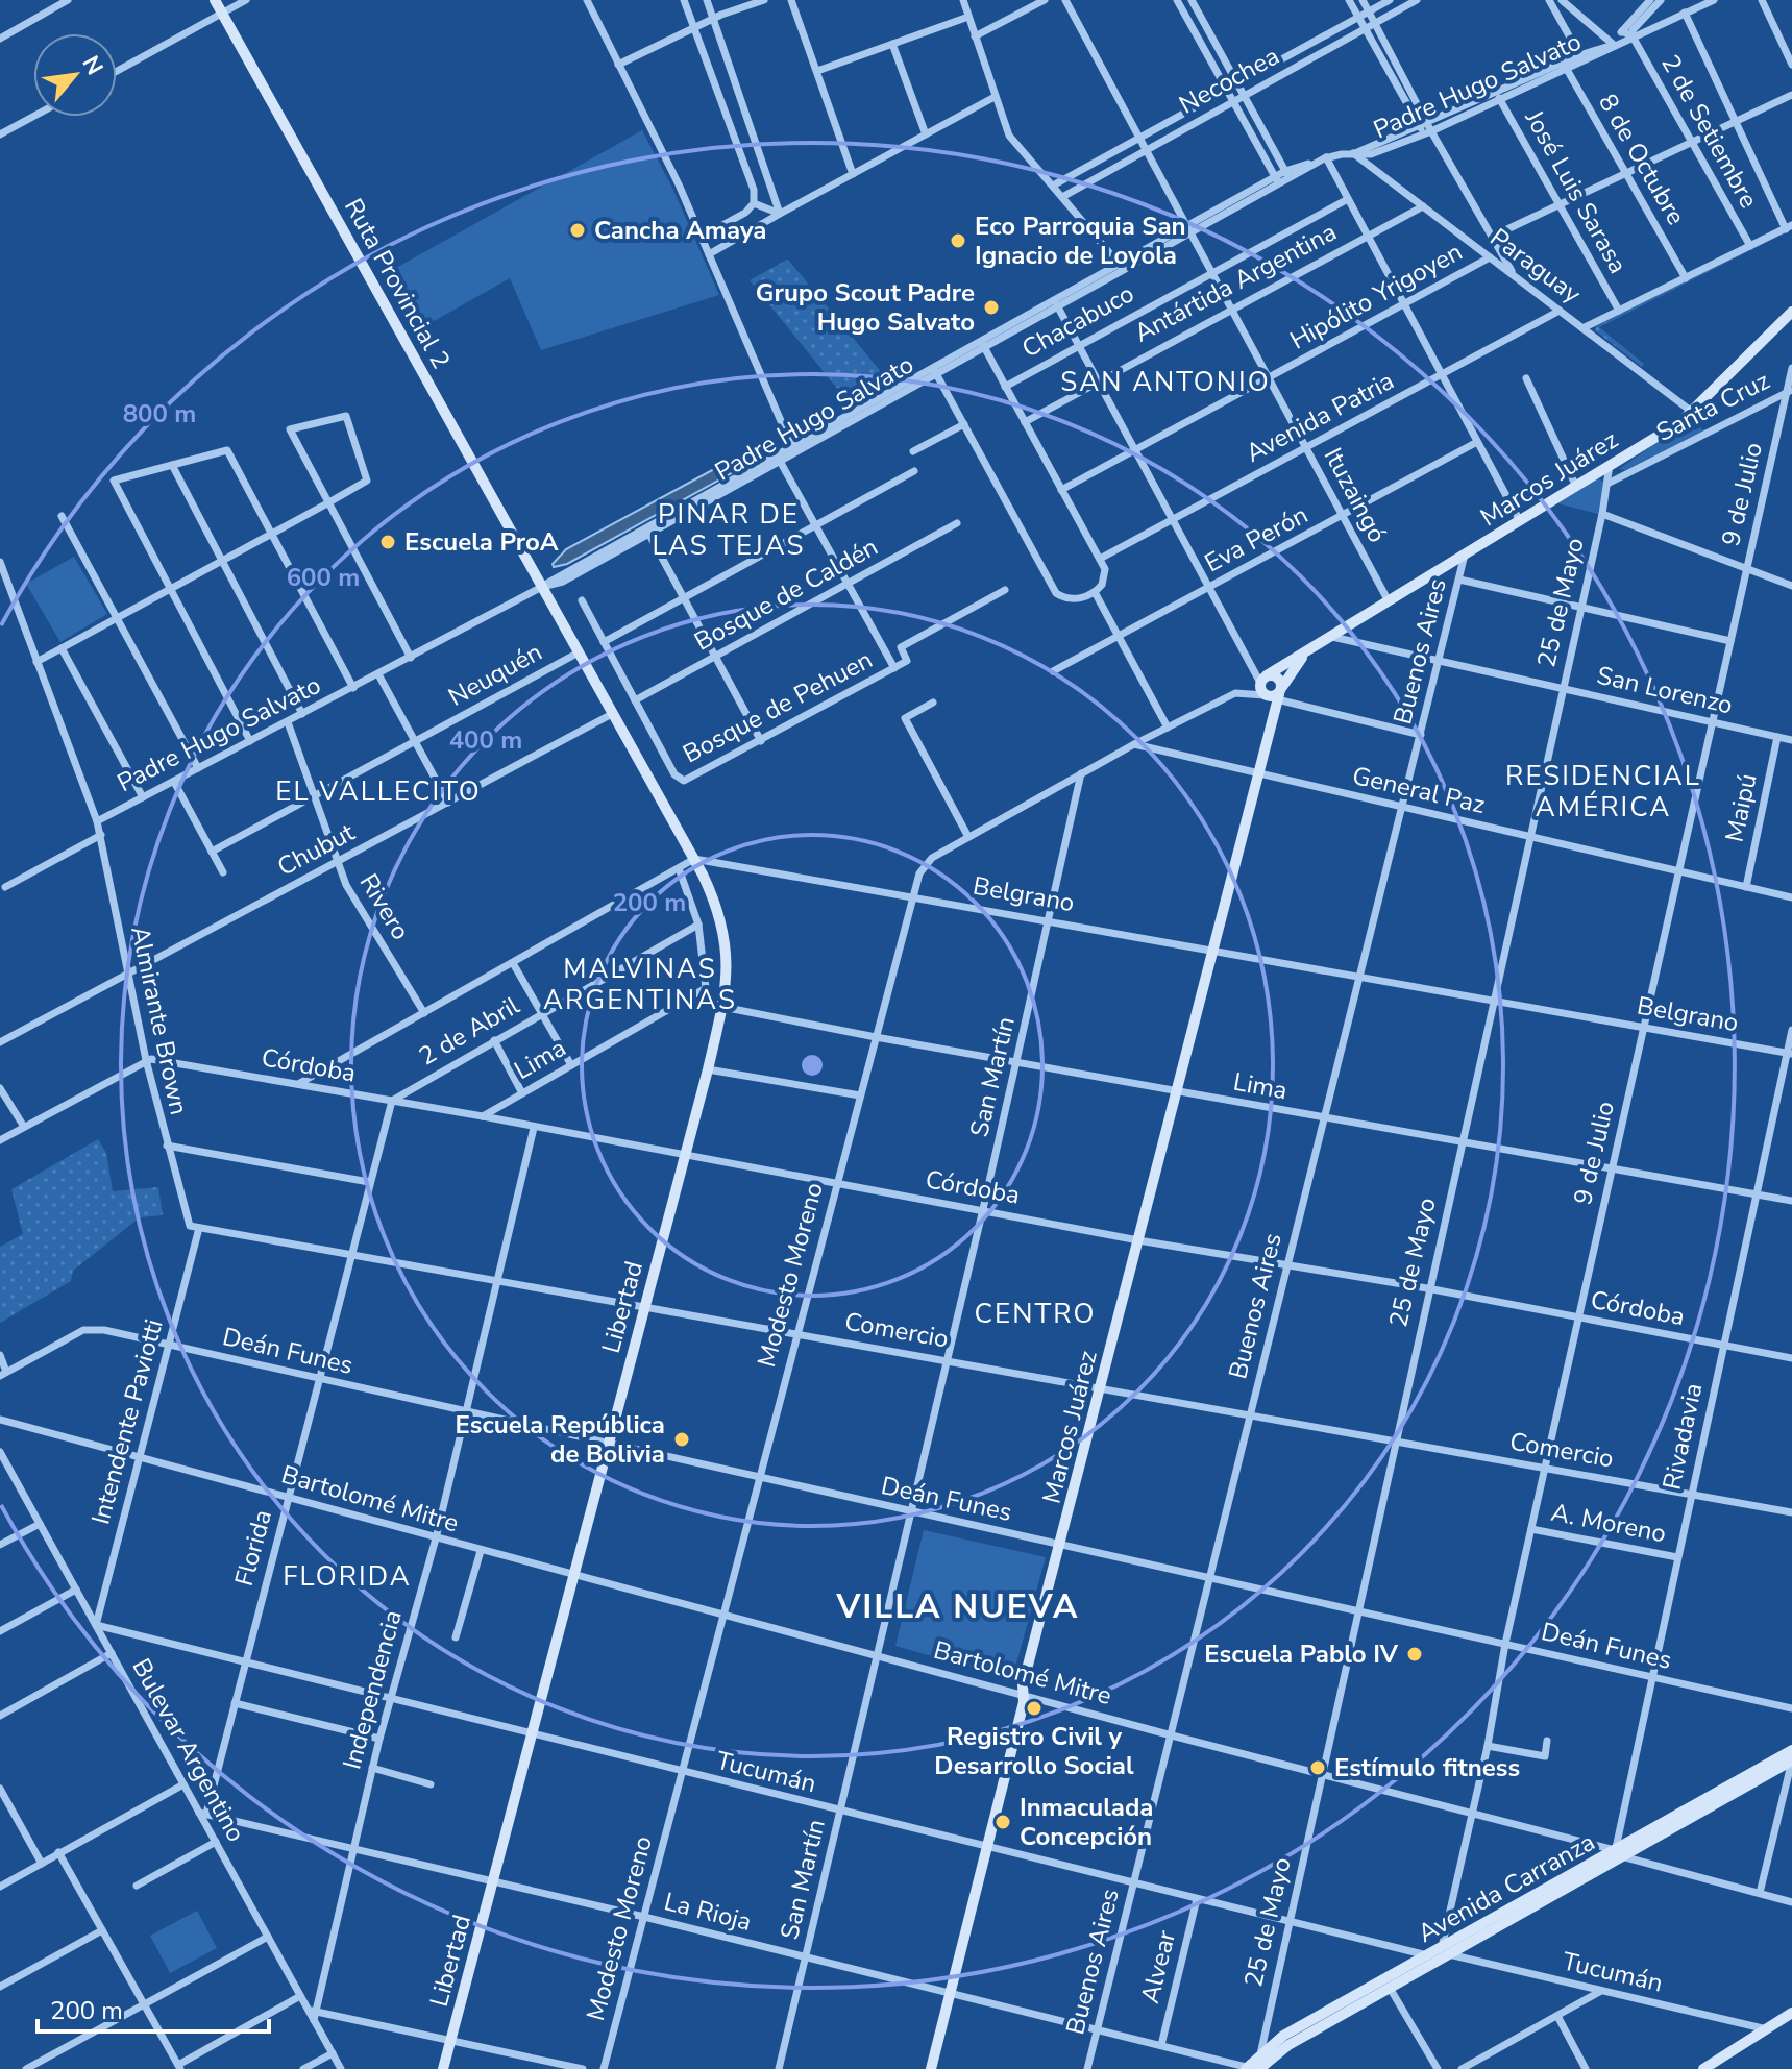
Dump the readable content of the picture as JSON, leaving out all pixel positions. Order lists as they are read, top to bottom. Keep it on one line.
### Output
{"streets":{"main road":["Ruta Provincial 2","Marcos Juárez","Libertad","Avenida Carranza"],"street":["Necochea","Padre Hugo Salvato","2 de Setiembre","8 de Octubre","José Luis Sarasa","Paraguay","Antártida Argentina","Hipólito Yrigoyen","Chacabuco","Santa Cruz","Avenida Patria","9 de Julio","Ituzaingó","Eva Perón","Bosque de Caldén","25 de Mayo","Buenos Aires","Neuquén","San Lorenzo","Bosque de Pehuen","General Paz","Maipú","Chubut","Belgrano","Rivero","Almirante Brown","2 de Abril","Lima","Córdoba","San Martín","Modesto Moreno","Comercio","Deán Funes","Intendente Paviotti","Rivadavia","Bartolomé Mitre","A. Moreno","Florida","Independencia","Bulevar Argentino","Tucumán","La Rioja","Alvear"]},"crossings":[["Necochea","Ituzaingó"],["Padre Hugo Salvato","2 de Setiembre"],["Padre Hugo Salvato","8 de Octubre"],["Padre Hugo Salvato","José Luis Sarasa"],["Padre Hugo Salvato","Paraguay"],["Padre Hugo Salvato","Ruta Provincial 2"],["Padre Hugo Salvato","Ituzaingó"],["Padre Hugo Salvato","Rivero"],["Padre Hugo Salvato","Almirante Brown"],["Padre Hugo Salvato","Libertad"],["2 de Setiembre","Hipólito Yrigoyen"],["8 de Octubre","Hipólito Yrigoyen"],["José Luis Sarasa","Hipólito Yrigoyen"],["Paraguay","Antártida Argentina"],["Paraguay","Hipólito Yrigoyen"],["Paraguay","Avenida Patria"],["Paraguay","Marcos Juárez"],["Antártida Argentina","Ituzaingó"],["Ruta Provincial 2","Libertad"],["Hipólito Yrigoyen","Ituzaingó"],["Chacabuco","Ituzaingó"],["Santa Cruz","9 de Julio"],["Santa Cruz","25 de Mayo"],["Avenida Patria","Ituzaingó"],["Marcos Juárez","Ituzaingó"],["Marcos Juárez","25 de Mayo"],["Marcos Juárez","Buenos Aires"],["Marcos Juárez","San Lorenzo"],["Marcos Juárez","General Paz"],["Marcos Juárez","Belgrano"],["Marcos Juárez","Lima"],["Marcos Juárez","Córdoba"],["Marcos Juárez","Modesto Moreno"],["Marcos Juárez","Comercio"],["Marcos Juárez","Deán Funes"],["Marcos Juárez","Bartolomé Mitre"],["Marcos Juárez","Tucumán"],["Marcos Juárez","La Rioja"],["9 de Julio","San Lorenzo"],["9 de Julio","General Paz"],["9 de Julio","Belgrano"],["9 de Julio","Lima"],["9 de Julio","Córdoba"],["9 de Julio","Comercio"],["9 de Julio","Deán Funes"],["9 de Julio","Bartolomé Mitre"],["9 de Julio","A. Moreno"],["9 de Julio","Tucumán"],["9 de Julio","Avenida Carranza"],["Ituzaingó","Eva Perón"],["Bosque de Caldén","Bosque de Pehuen"],["25 de Mayo","San Lorenzo"],["25 de Mayo","General Paz"],["25 de Mayo","Belgrano"],["25 de Mayo","Lima"],["25 de Mayo","Córdoba"],["25 de Mayo","Comercio"],["25 de Mayo","Deán Funes"],["25 de Mayo","Bartolomé Mitre"],["25 de Mayo","Tucumán"],["25 de Mayo","Avenida Carranza"],["Buenos Aires","San Lorenzo"],["Buenos Aires","General Paz"],["Buenos Aires","Belgrano"],["Buenos Aires","Lima"],["Buenos Aires","Córdoba"],["Buenos Aires","Modesto Moreno"],["Buenos Aires","Comercio"],["Buenos Aires","Deán Funes"],["Buenos Aires","Bartolomé Mitre"],["Buenos Aires","Tucumán"],["Buenos Aires","La Rioja"],["Neuquén","Rivero"],["Neuquén","Libertad"],["San Lorenzo","Maipú"],["General Paz","Maipú"],["General Paz","Modesto Moreno"],["Chubut","Rivero"],["Chubut","Almirante Brown"],["Chubut","Libertad"],["Belgrano","San Martín"],["Belgrano","Modesto Moreno"],["Belgrano","Libertad"],["Belgrano","Rivadavia"],["Almirante Brown","Córdoba"],["Almirante Brown","Comercio"],["Almirante Brown","Intendente Paviotti"],["2 de Abril","Córdoba"],["2 de Abril","Florida"],["Lima","Córdoba"],["Lima","San Martín"],["Lima","Modesto Moreno"],["Lima","Libertad"],["Lima","Rivadavia"],["Córdoba","San Martín"],["Córdoba","Modesto Moreno"],["Córdoba","Libertad"],["Córdoba","Rivadavia"],["Córdoba","Florida"],["Córdoba","Independencia"],["San Martín","Modesto Moreno"],["San Martín","Comercio"],["San Martín","Deán Funes"],["San Martín","Bartolomé Mitre"],["San Martín","Tucumán"],["San Martín","La Rioja"],["Modesto Moreno","Comercio"],["Modesto Moreno","Deán Funes"],["Modesto Moreno","Bartolomé Mitre"],["Modesto Moreno","Tucumán"],["Modesto Moreno","La Rioja"],["Libertad","Comercio"],["Libertad","Deán Funes"],["Libertad","Bartolomé Mitre"],["Libertad","Tucumán"],["Libertad","La Rioja"],["Comercio","Intendente Paviotti"],["Comercio","Rivadavia"],["Comercio","Florida"],["Comercio","Independencia"],["Deán Funes","Intendente Paviotti"],["Deán Funes","Rivadavia"],["Deán Funes","Florida"],["Deán Funes","Independencia"],["Intendente Paviotti","Bartolomé Mitre"],["Intendente Paviotti","Bulevar Argentino"],["Intendente Paviotti","Tucumán"],["Rivadavia","Bartolomé Mitre"],["Rivadavia","A. Moreno"],["Rivadavia","Avenida Carranza"],["Bartolomé Mitre","Florida"],["Bartolomé Mitre","Independencia"],["Bartolomé Mitre","Avenida Carranza"],["Florida","Bulevar Argentino"],["Florida","Tucumán"],["Florida","La Rioja"],["Independencia","Bulevar Argentino"],["Independencia","Tucumán"],["Independencia","La Rioja"],["Bulevar Argentino","Tucumán"],["Bulevar Argentino","La Rioja"],["Tucumán","Avenida Carranza"],["Tucumán","Alvear"],["Avenida Carranza","La Rioja"],["La Rioja","Alvear"]],"districts":["SAN ANTONIO","PINAR DE LAS TEJAS","RESIDENCIAL AMÉRICA","EL VALLECITO","MALVINAS ARGENTINAS","CENTRO","FLORIDA","VILLA NUEVA"],"places":["Cancha Amaya","Eco Parroquia San Ignacio de Loyola","Grupo Scout Padre Hugo Salvato","Escuela ProA","Escuela República de Bolivia","Escuela Pablo IV","Registro Civil y Desarrollo Social","Estímulo fitness","Inmaculada Concepción"],"scale_bar":"200 m","north":"top right","rings":["800 m","600 m","400 m","200 m"]}
